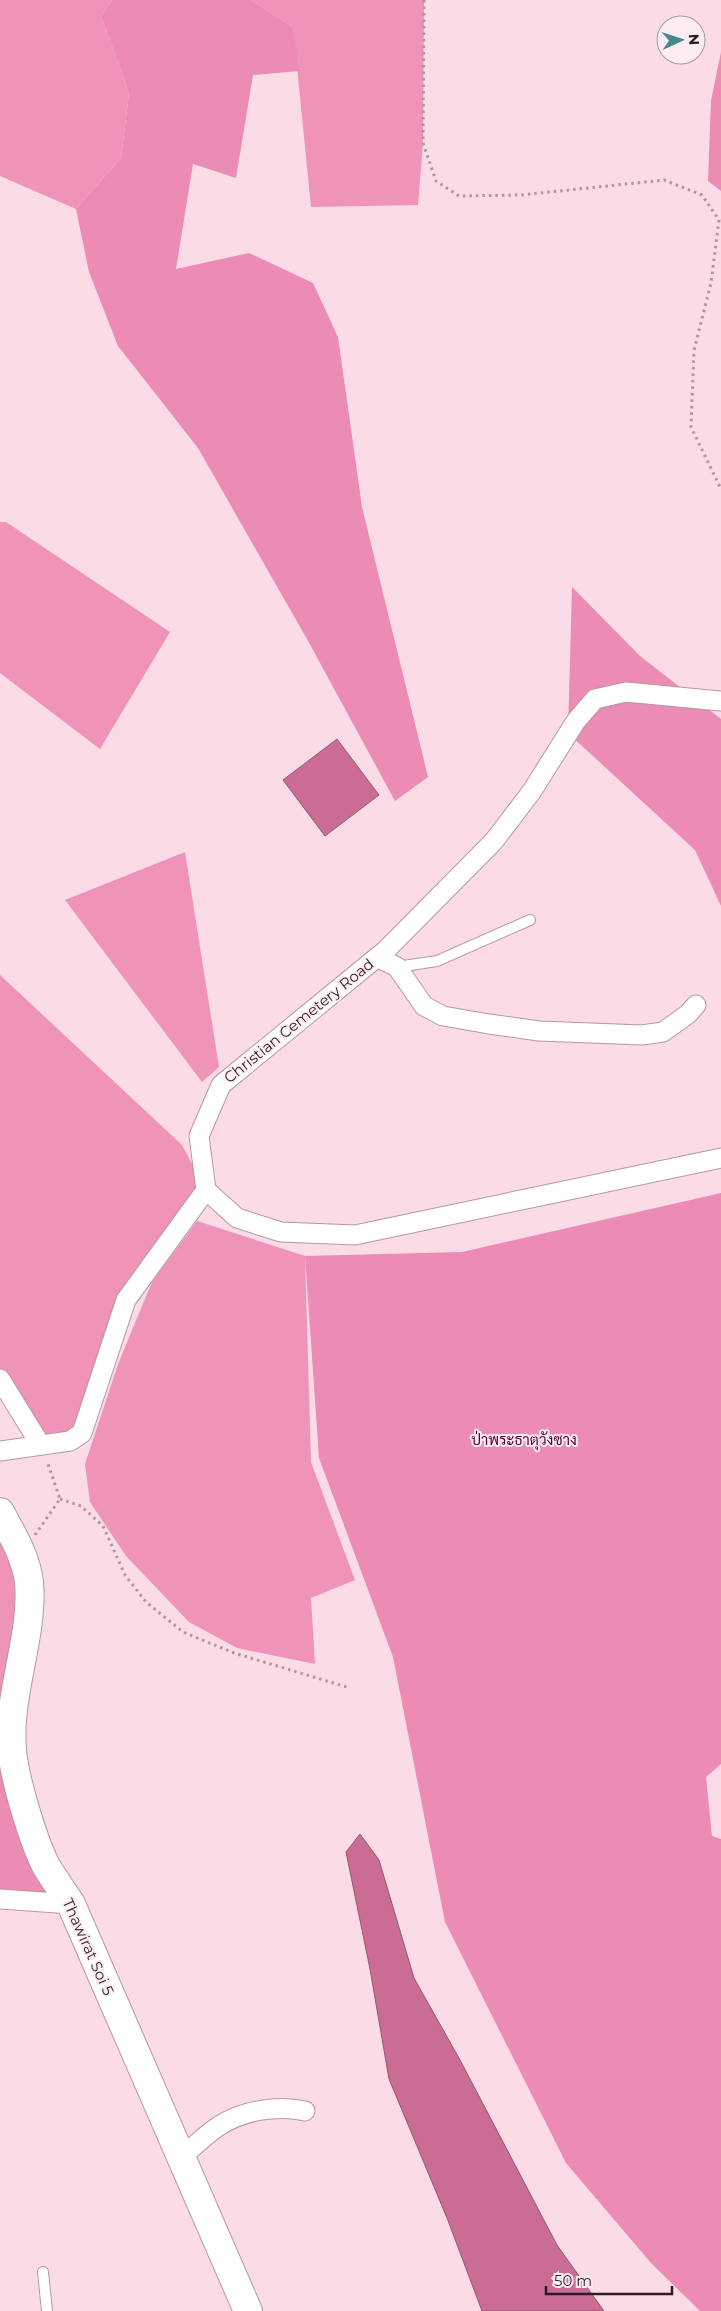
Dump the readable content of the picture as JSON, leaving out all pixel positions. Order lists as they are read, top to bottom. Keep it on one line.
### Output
{"streets":{"street":["Christian Cemetery Road","Thawirat Soi 5"]},"parks":["ป่าพระธาตุวังซาง"],"scale_bar":"50 m","north":"right"}
